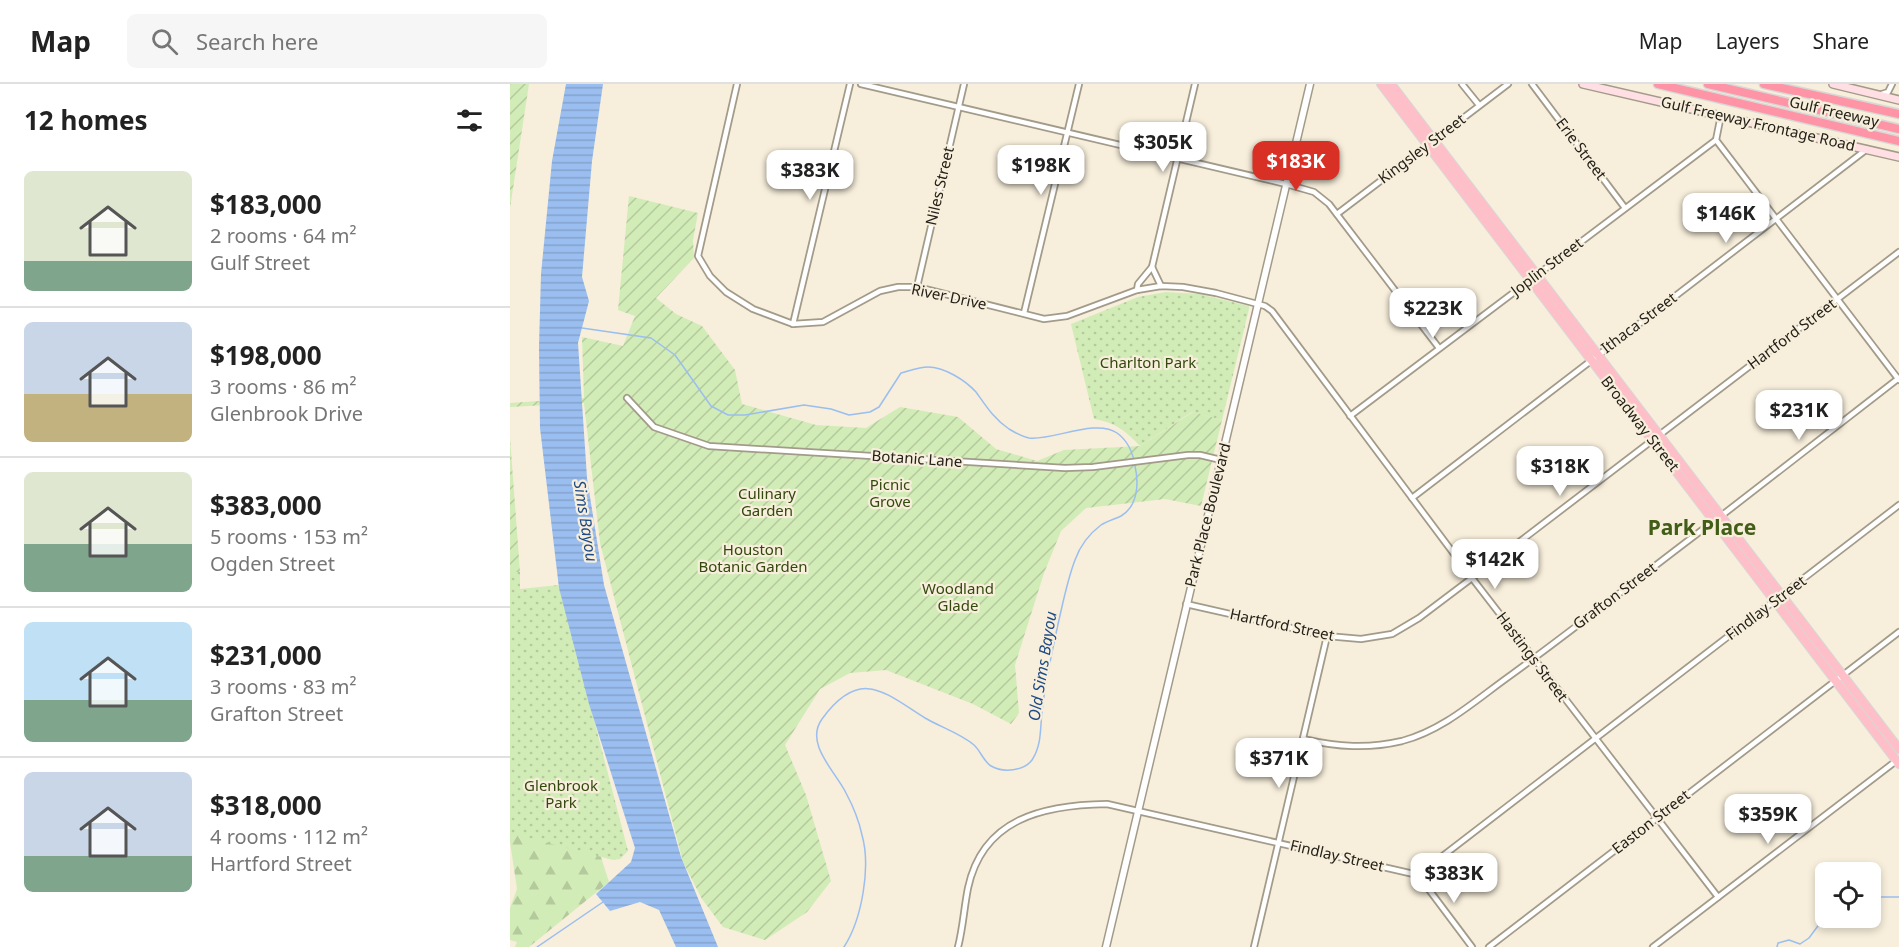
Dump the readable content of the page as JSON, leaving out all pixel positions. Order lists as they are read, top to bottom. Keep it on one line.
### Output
{"streets":{"highway":["Gulf Freeway"],"main road":["Gulf Freeway Frontage Road","Broadway Street"],"street":["Kingsley Street","Erie Street","Niles Street","Joplin Street","River Drive","Ithaca Street","Hartford Street","Botanic Lane","Park Place Boulevard","Grafton Street","Findlay Street","Hastings Street","Easton Street"]},"crossings":[["Gulf Freeway Frontage Road","Ithaca Street"],["Kingsley Street","Broadway Street"],["Erie Street","Joplin Street"],["Niles Street","River Drive"],["Joplin Street","Broadway Street"],["Joplin Street","Hastings Street"],["River Drive","Park Place Boulevard"],["River Drive","Hastings Street"],["Ithaca Street","Broadway Street"],["Ithaca Street","Hastings Street"],["Hartford Street","Broadway Street"],["Hartford Street","Park Place Boulevard"],["Hartford Street","Hastings Street"],["Broadway Street","Grafton Street"],["Broadway Street","Findlay Street"],["Broadway Street","Easton Street"],["Botanic Lane","Park Place Boulevard"],["Park Place Boulevard","Findlay Street"],["Park Place Boulevard","Hastings Street"],["Grafton Street","Hastings Street"],["Findlay Street","Hastings Street"],["Hastings Street","Easton Street"]],"districts":["Park Place"],"water":["Sims Bayou","Old Sims Bayou"],"parks":["Charlton Park","Picnic Grove","Culinary Garden","Houston Botanic Garden","Woodland Glade","Glenbrook Park"],"page":{"header":"Map","search":"Search here","nav":["Map","Layers","Share"],"heading":"12 homes","price":["$305K","$183K","$198K","$383K","$146K","$223K","$231K","$318K","$142K","$371K","$359K","$383K"],"list":[{"name":"$183,000","note":"2 rooms · 64 m² · Gulf Street"},{"name":"$198,000","note":"3 rooms · 86 m² · Glenbrook Drive"},{"name":"$383,000","note":"5 rooms · 153 m² · Ogden Street"},{"name":"$231,000","note":"3 rooms · 83 m² · Grafton Street"},{"name":"$318,000","note":"4 rooms · 112 m² · Hartford Street"}]}}
